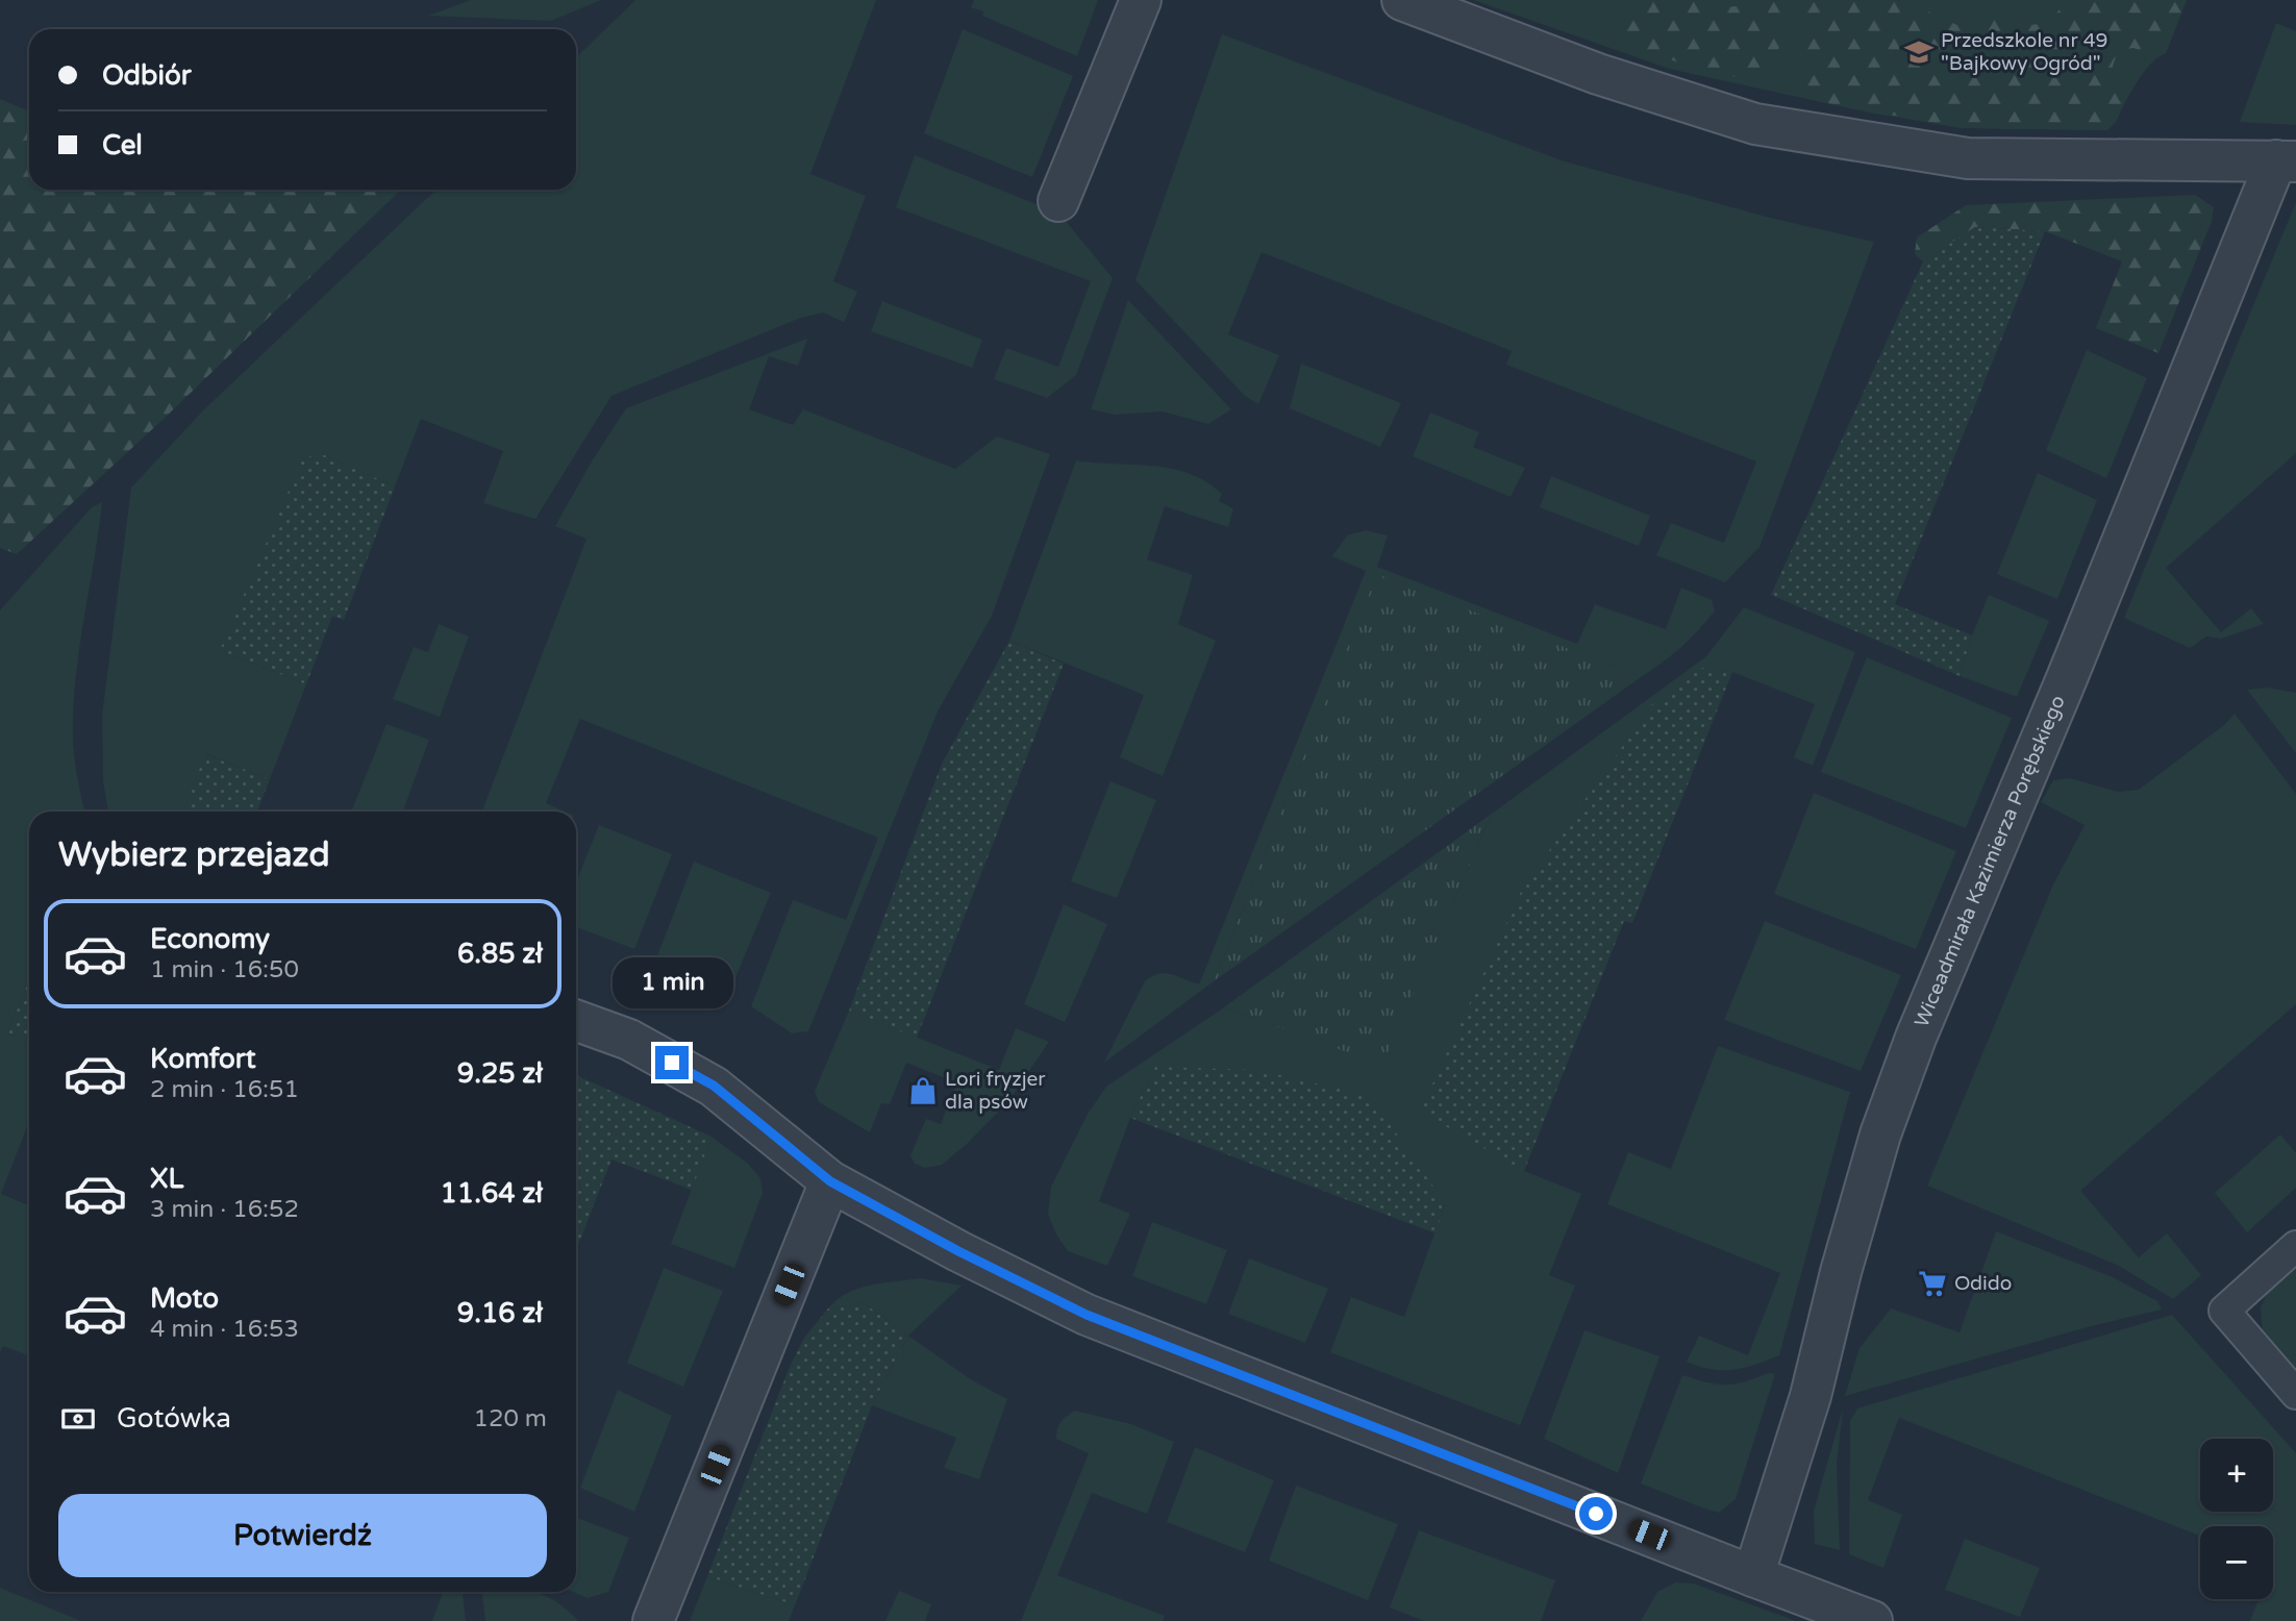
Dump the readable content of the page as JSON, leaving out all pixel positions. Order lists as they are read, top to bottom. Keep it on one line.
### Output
{"streets":{"street":["Wiceadmirała Kazimierza Porębskiego"]},"places":{"school or university":["Przedszkole nr 49 \"Bajkowy Ogród\""],"shop":["Lori fryzjer dla psów"],"supermarket":["Odido"]},"page":{"banner":["Odbiór","Cel"],"heading":"Wybierz przejazd","list":[{"name":"Economy","note":"1 min · 16:50","value":"6.85 zł"},{"name":"Komfort","note":"2 min · 16:51","value":"9.25 zł"},{"name":"XL","note":"3 min · 16:52","value":"11.64 zł"},{"name":"Moto","note":"4 min · 16:53","value":"9.16 zł"}],"bubble":"1 min","pay":["Gotówka","120 m"],"map_buttons":["+","−"],"buttons":"Potwierdź"}}
